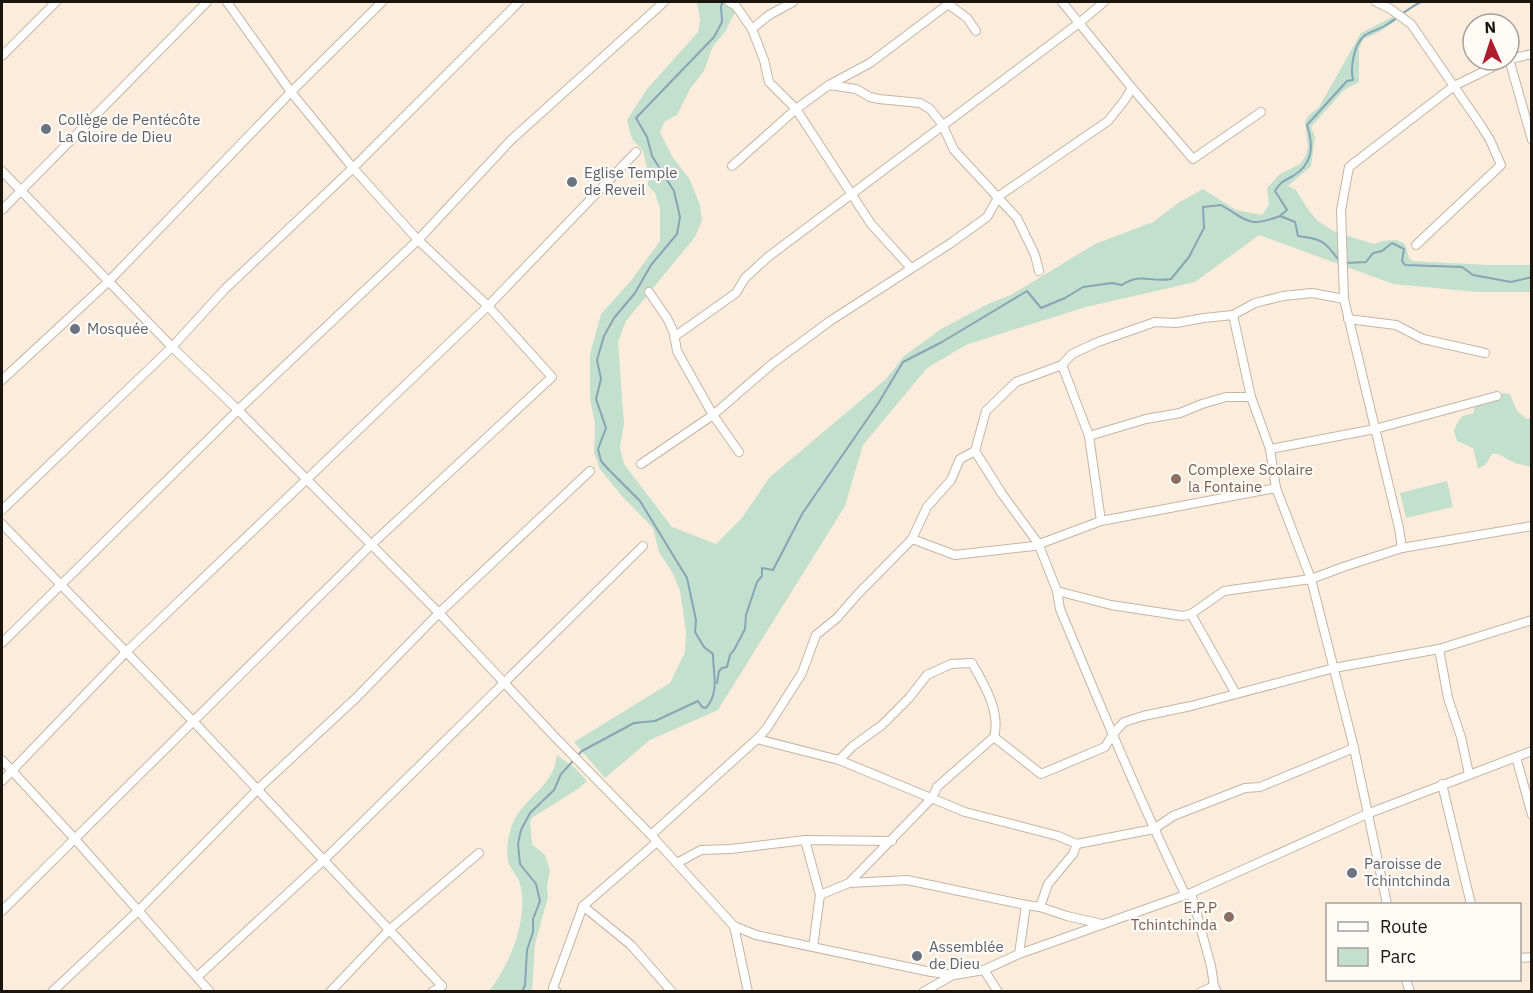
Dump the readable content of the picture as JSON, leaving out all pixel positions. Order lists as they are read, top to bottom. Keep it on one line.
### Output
{"places":["Collège de Pentécôte La Gloire de Dieu","Eglise Temple de Reveil","Mosquée","Complexe Scolaire la Fontaine","Paroisse de Tchintchinda","E.P.P Tchintchinda","Assemblée de Dieu"],"legend":["Route","Parc"],"north":"top"}
